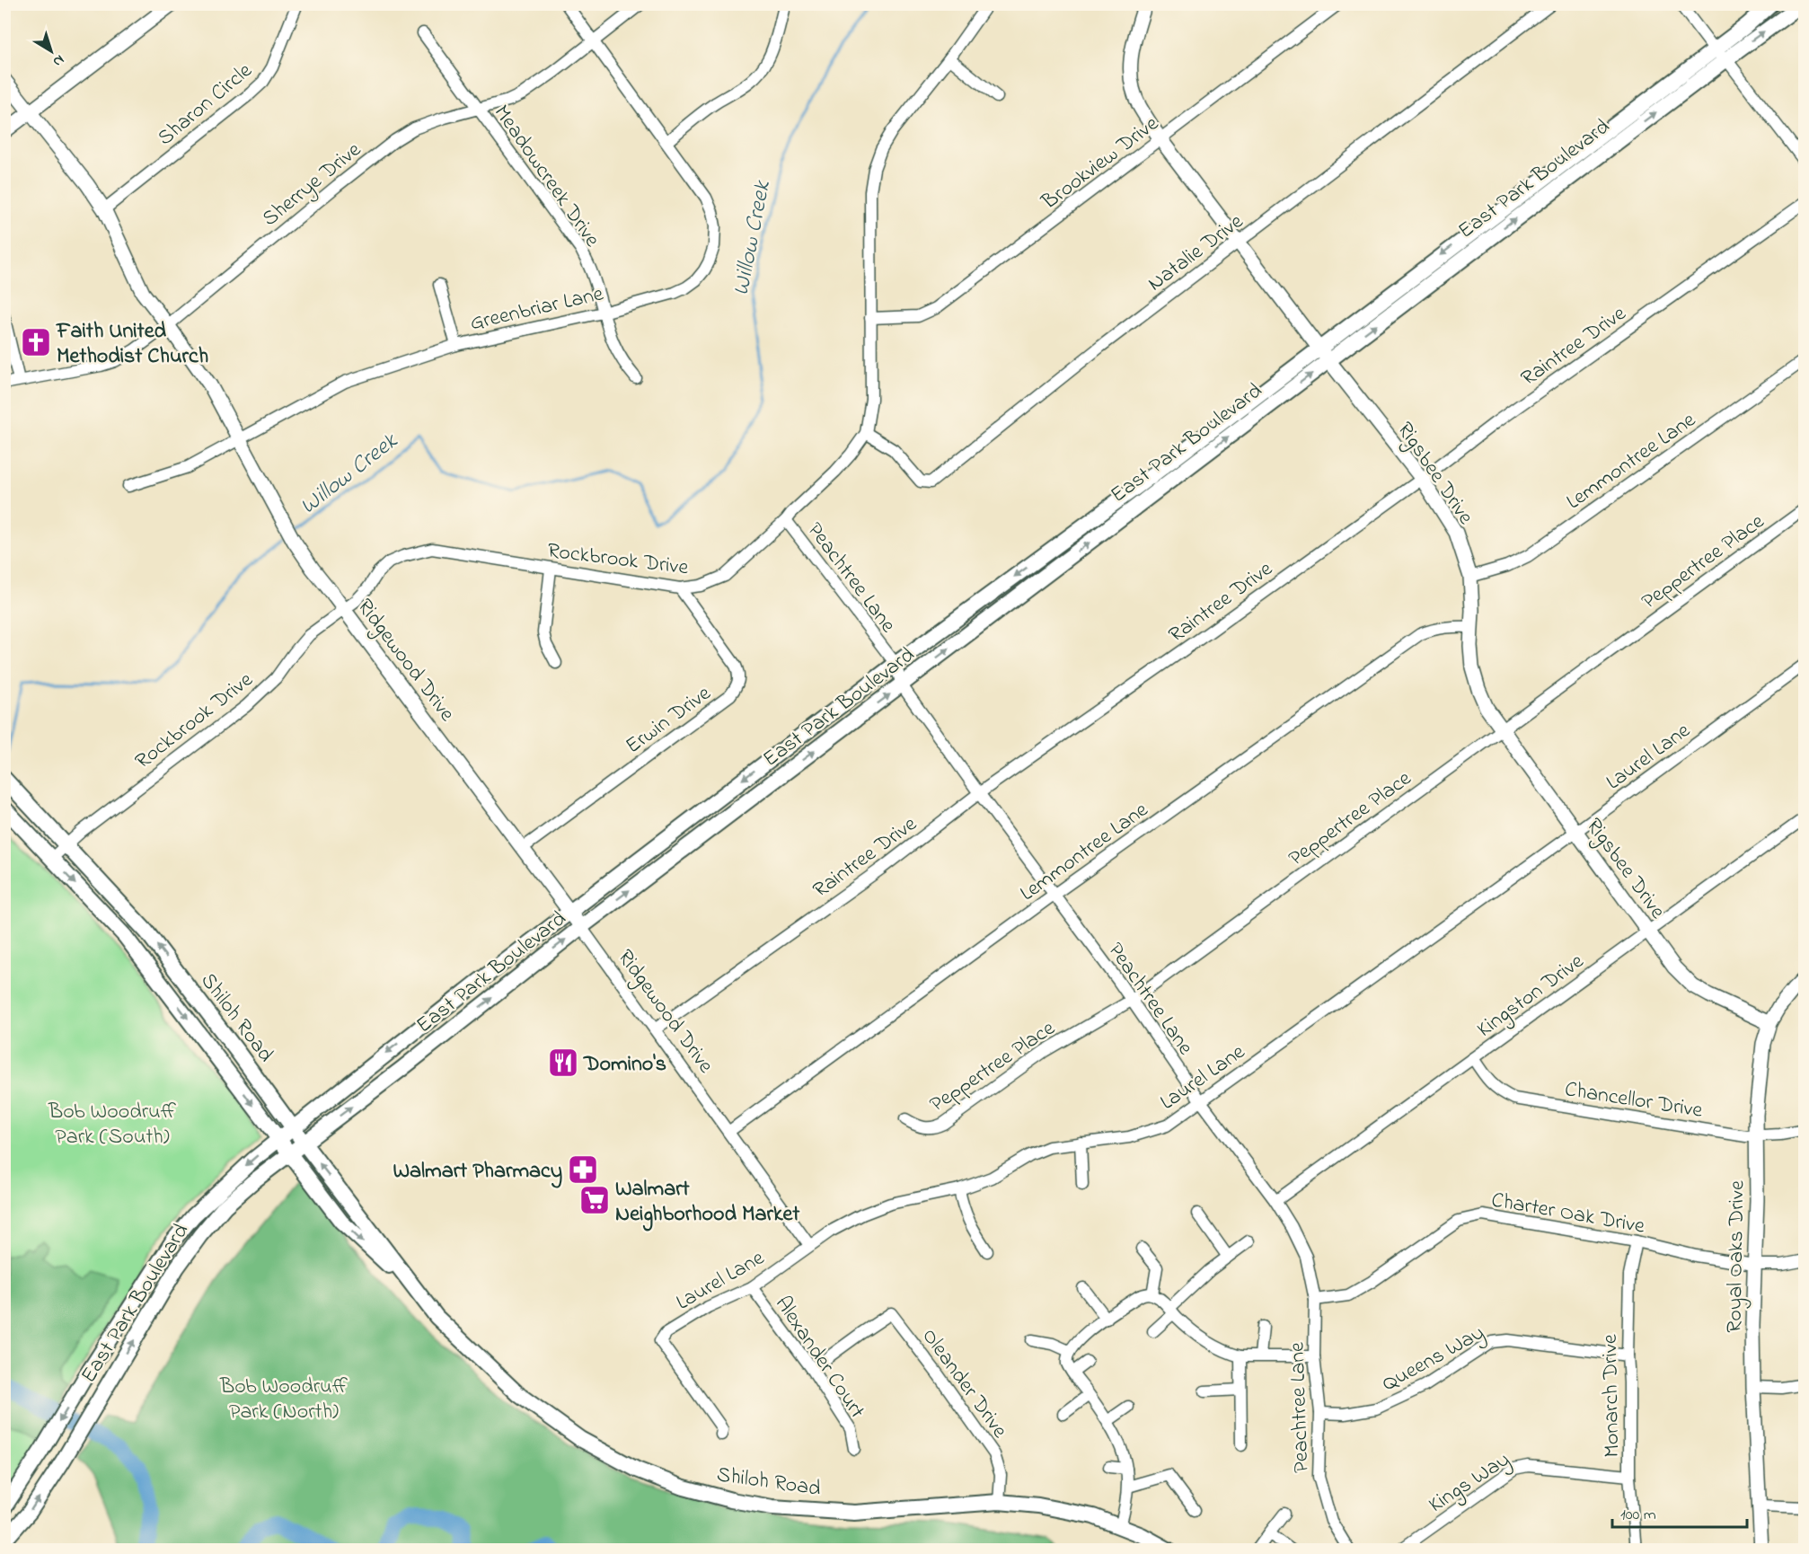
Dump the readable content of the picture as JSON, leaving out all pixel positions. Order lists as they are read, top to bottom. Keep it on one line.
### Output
{"streets":{"main road":["East Park Boulevard","Shiloh Road"],"street":["Sharon Circle","Brookview Drive","Meadowcreek Drive","Sherrye Drive","Natalie Drive","Greenbriar Lane","Raintree Drive","Lemmontree Lane","Rigsbee Drive","Rockbrook Drive","Peppertree Place","Peachtree Lane","Ridgewood Drive","Erwin Drive","Laurel Lane","Kingston Drive","Chancellor Drive","Charter Oak Drive","Royal Oaks Drive","Alexander Court","Queens Way","Oleander Drive","Monarch Drive","Kings Way"]},"crossings":[["Sharon Circle","Ridgewood Drive"],["Brookview Drive","Rigsbee Drive"],["Brookview Drive","Rockbrook Drive"],["Meadowcreek Drive","Sherrye Drive"],["Meadowcreek Drive","Greenbriar Lane"],["East Park Boulevard","Rigsbee Drive"],["East Park Boulevard","Peachtree Lane"],["East Park Boulevard","Ridgewood Drive"],["East Park Boulevard","Shiloh Road"],["Sherrye Drive","Greenbriar Lane"],["Sherrye Drive","Ridgewood Drive"],["Natalie Drive","Rigsbee Drive"],["Natalie Drive","Rockbrook Drive"],["Greenbriar Lane","Ridgewood Drive"],["Raintree Drive","Rigsbee Drive"],["Raintree Drive","Peachtree Lane"],["Raintree Drive","Ridgewood Drive"],["Lemmontree Lane","Rigsbee Drive"],["Lemmontree Lane","Peachtree Lane"],["Lemmontree Lane","Ridgewood Drive"],["Rigsbee Drive","Peppertree Place"],["Rigsbee Drive","Laurel Lane"],["Rigsbee Drive","Kingston Drive"],["Rigsbee Drive","Royal Oaks Drive"],["Rockbrook Drive","Peachtree Lane"],["Rockbrook Drive","Ridgewood Drive"],["Rockbrook Drive","Erwin Drive"],["Rockbrook Drive","Shiloh Road"],["Peppertree Place","Peachtree Lane"],["Peachtree Lane","Laurel Lane"],["Peachtree Lane","Kingston Drive"],["Peachtree Lane","Charter Oak Drive"],["Peachtree Lane","Queens Way"],["Ridgewood Drive","Erwin Drive"],["Ridgewood Drive","Laurel Lane"],["Laurel Lane","Alexander Court"],["Kingston Drive","Chancellor Drive"],["Shiloh Road","Oleander Drive"],["Chancellor Drive","Royal Oaks Drive"],["Charter Oak Drive","Royal Oaks Drive"],["Charter Oak Drive","Monarch Drive"],["Alexander Court","Oleander Drive"],["Queens Way","Monarch Drive"],["Monarch Drive","Kings Way"]],"water":["Willow Creek"],"parks":["Bob Woodruff Park (South)","Bob Woodruff Park (North)"],"places":{"church":["Faith United Methodist Church"],"restaurant":["Domino's"],"pharmacy":["Walmart Pharmacy"],"supermarket":["Walmart Neighborhood Market"]},"scale_bar":"100 m","north":"bottom right"}
